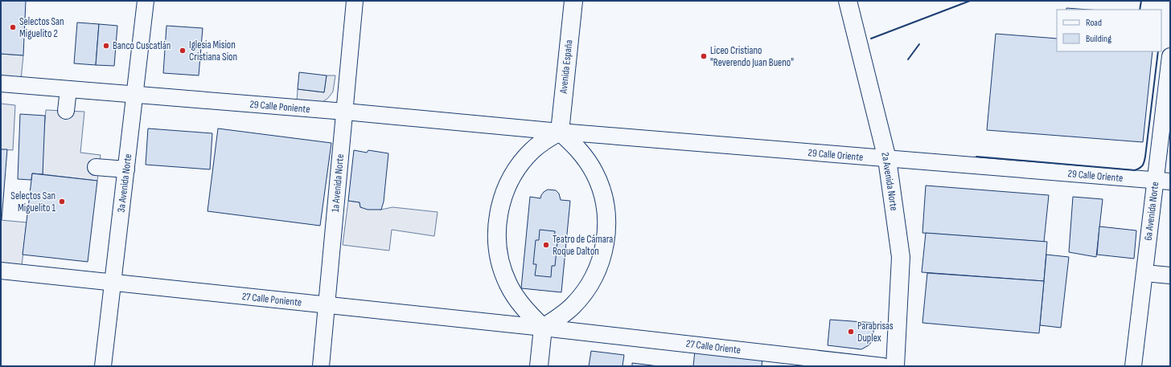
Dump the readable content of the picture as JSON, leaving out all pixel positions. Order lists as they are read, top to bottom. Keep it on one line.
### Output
{"streets":{"main road":["Avenida España","2a Avenida Norte"],"street":["29 Calle Poniente","29 Calle Oriente","3a Avenida Norte","1a Avenida Norte","6a Avenida Norte","27 Calle Poniente","27 Calle Oriente"]},"crossings":[["Avenida España","29 Calle Poniente"],["Avenida España","29 Calle Oriente"],["29 Calle Poniente","29 Calle Oriente"],["29 Calle Poniente","3a Avenida Norte"],["29 Calle Poniente","1a Avenida Norte"],["29 Calle Oriente","2a Avenida Norte"],["29 Calle Oriente","6a Avenida Norte"],["3a Avenida Norte","27 Calle Poniente"],["1a Avenida Norte","27 Calle Poniente"],["27 Calle Poniente","27 Calle Oriente"]],"places":["Selectos San Miguelito 2","Banco Cuscatlán","Iglesia Mision Cristiana Sion","Liceo Cristiano \"Reverendo Juan Bueno\"","Selectos San Miguelito 1","Teatro de Cámara Roque Dalton","Parabrisas Duplex"],"legend":["Road","Building"]}
